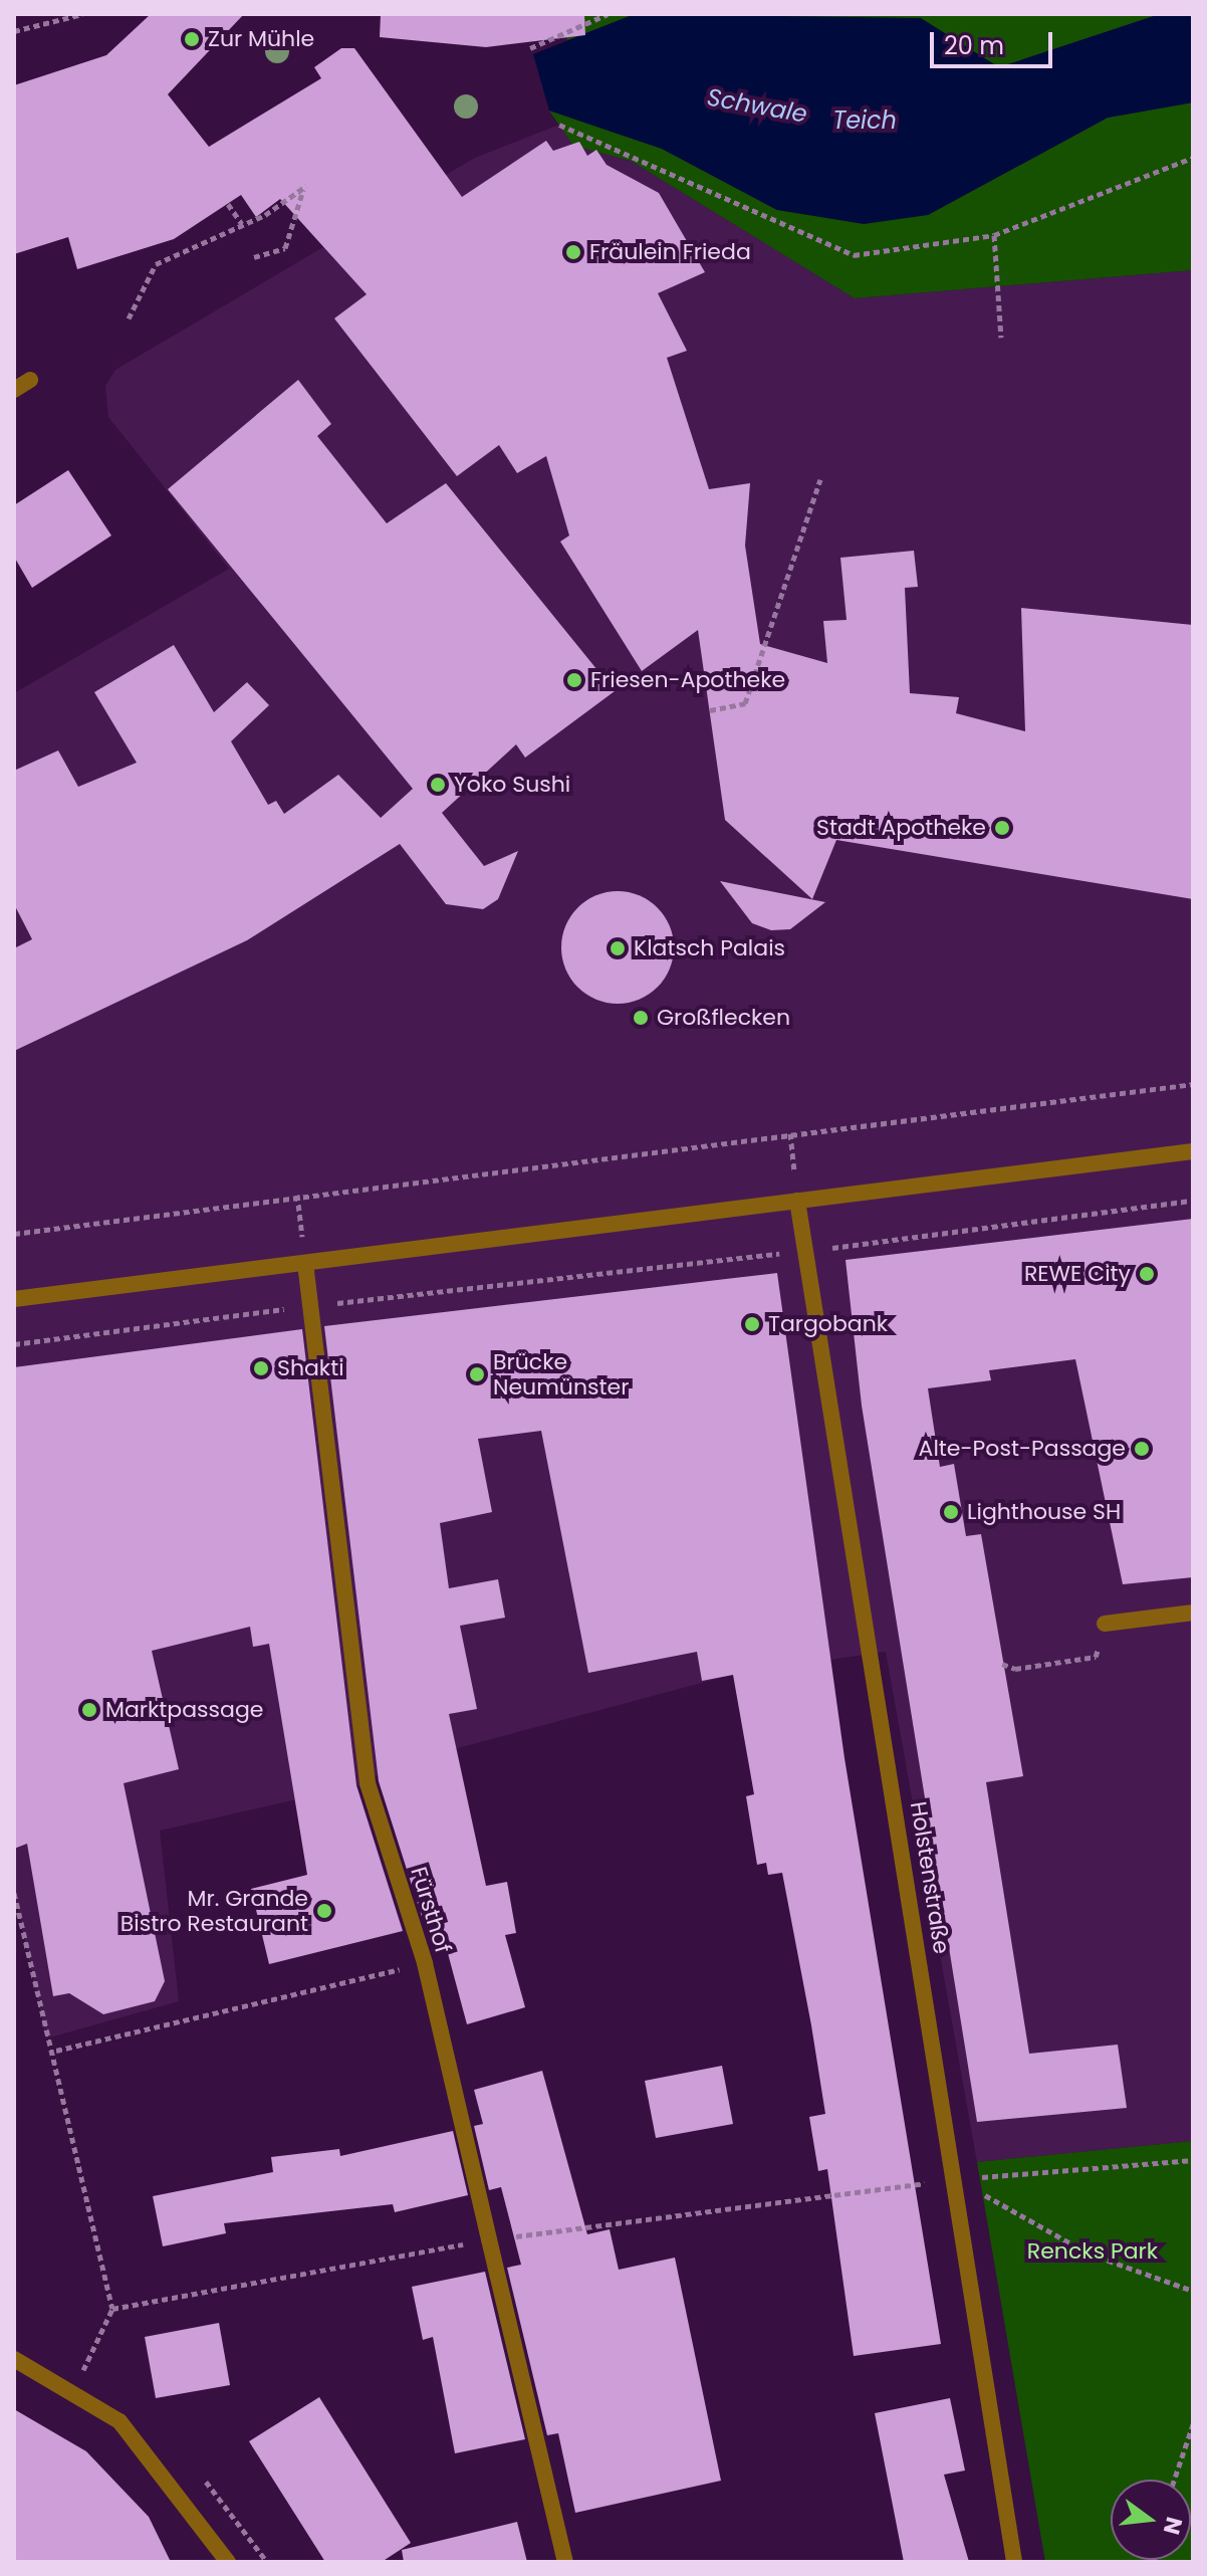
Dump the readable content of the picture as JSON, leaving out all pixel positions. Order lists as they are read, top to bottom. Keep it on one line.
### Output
{"streets":{"street":["Holstenstraße","Fürsthof"]},"water":["Schwale","Teich"],"parks":["Rencks Park"],"places":["Zur Mühle","Fräulein Frieda","Friesen-Apotheke","Yoko Sushi","Stadt Apotheke","Klatsch Palais","Großflecken","REWE City","Targobank","Shakti","Brücke Neumünster","Alte-Post-Passage","Lighthouse SH","Marktpassage","Mr. Grande Bistro Restaurant"],"scale_bar":"20 m","north":"right"}
